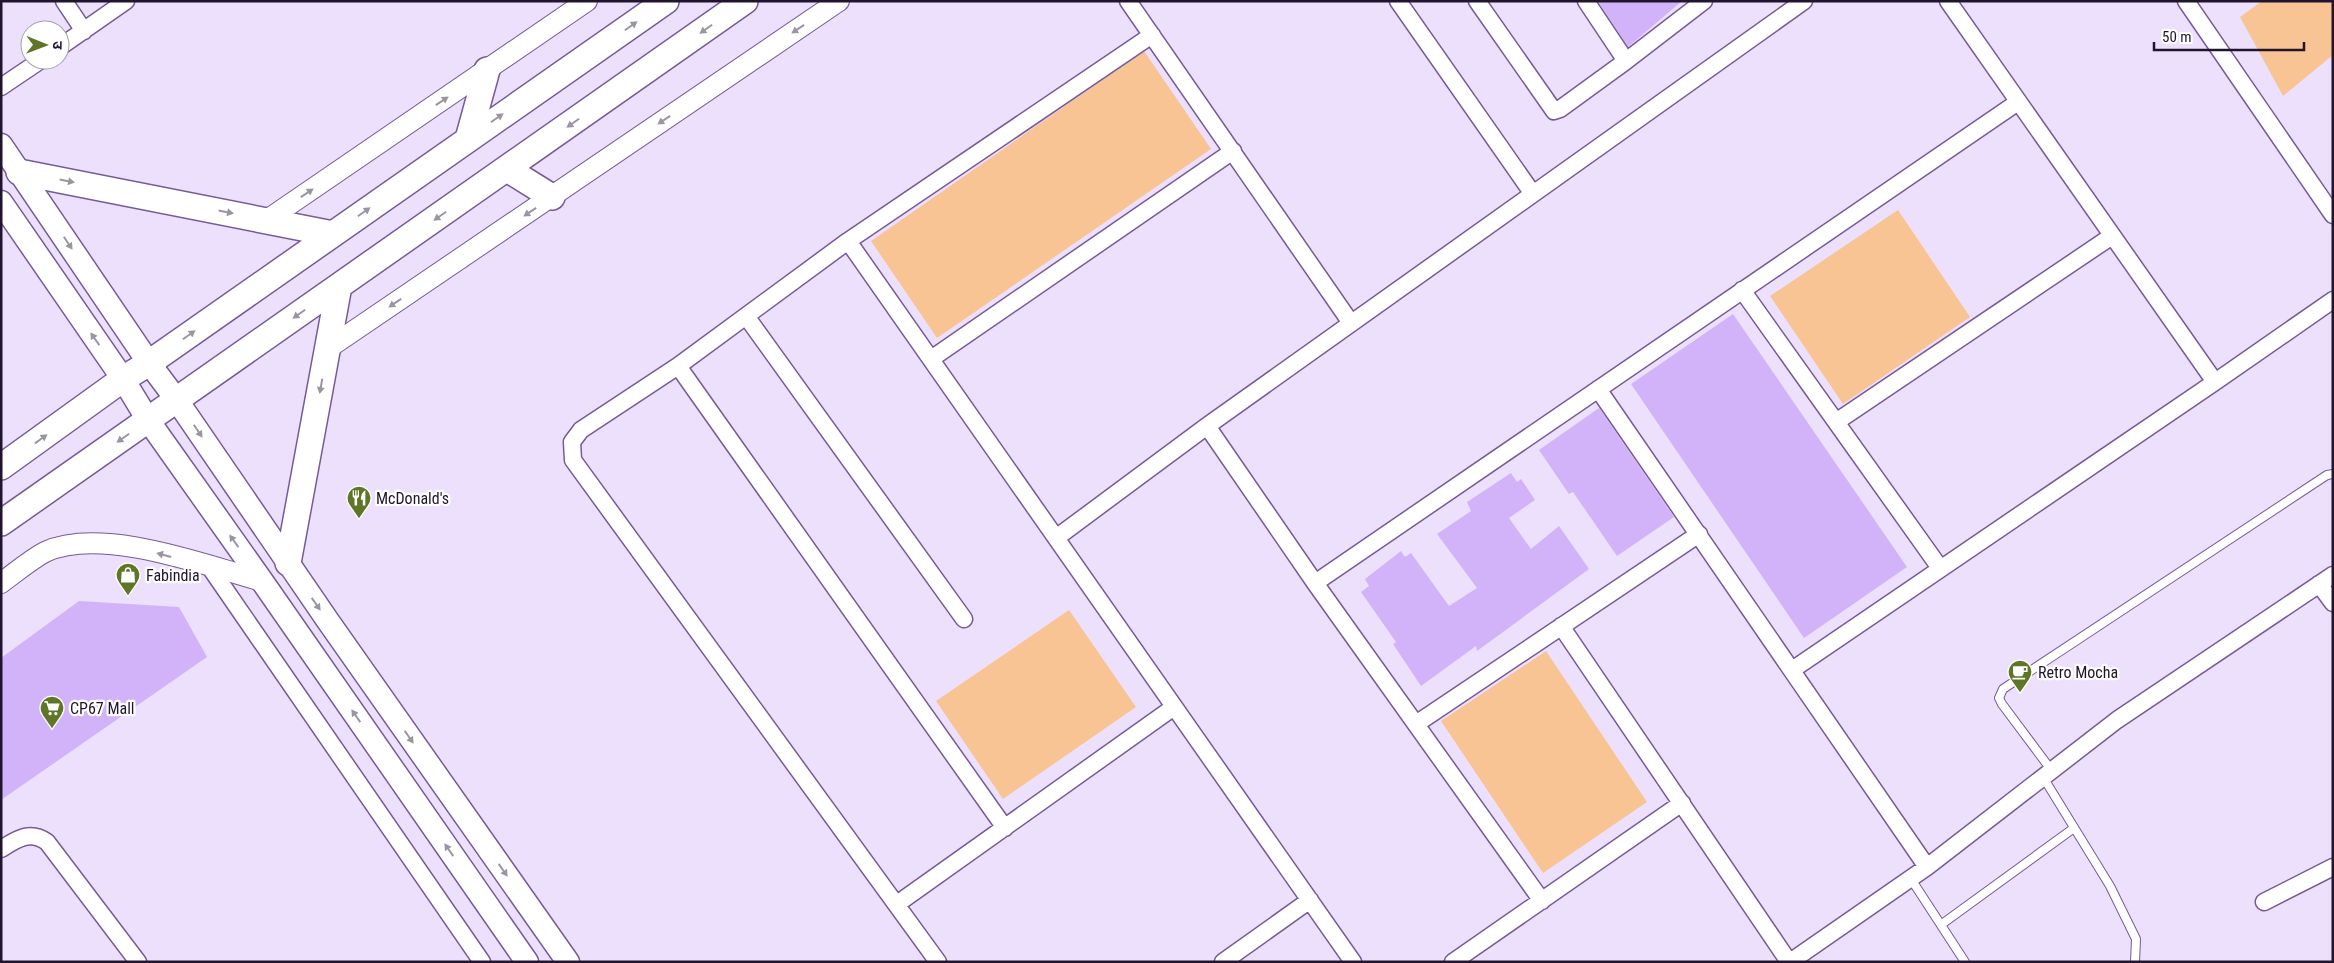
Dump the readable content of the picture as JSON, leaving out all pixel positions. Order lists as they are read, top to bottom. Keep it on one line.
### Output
{"places":{"restaurant":["McDonald's"],"shop":["Fabindia"],"cafe":["Retro Mocha"],"supermarket":["CP67 Mall"]},"scale_bar":"50 m","north":"right"}
